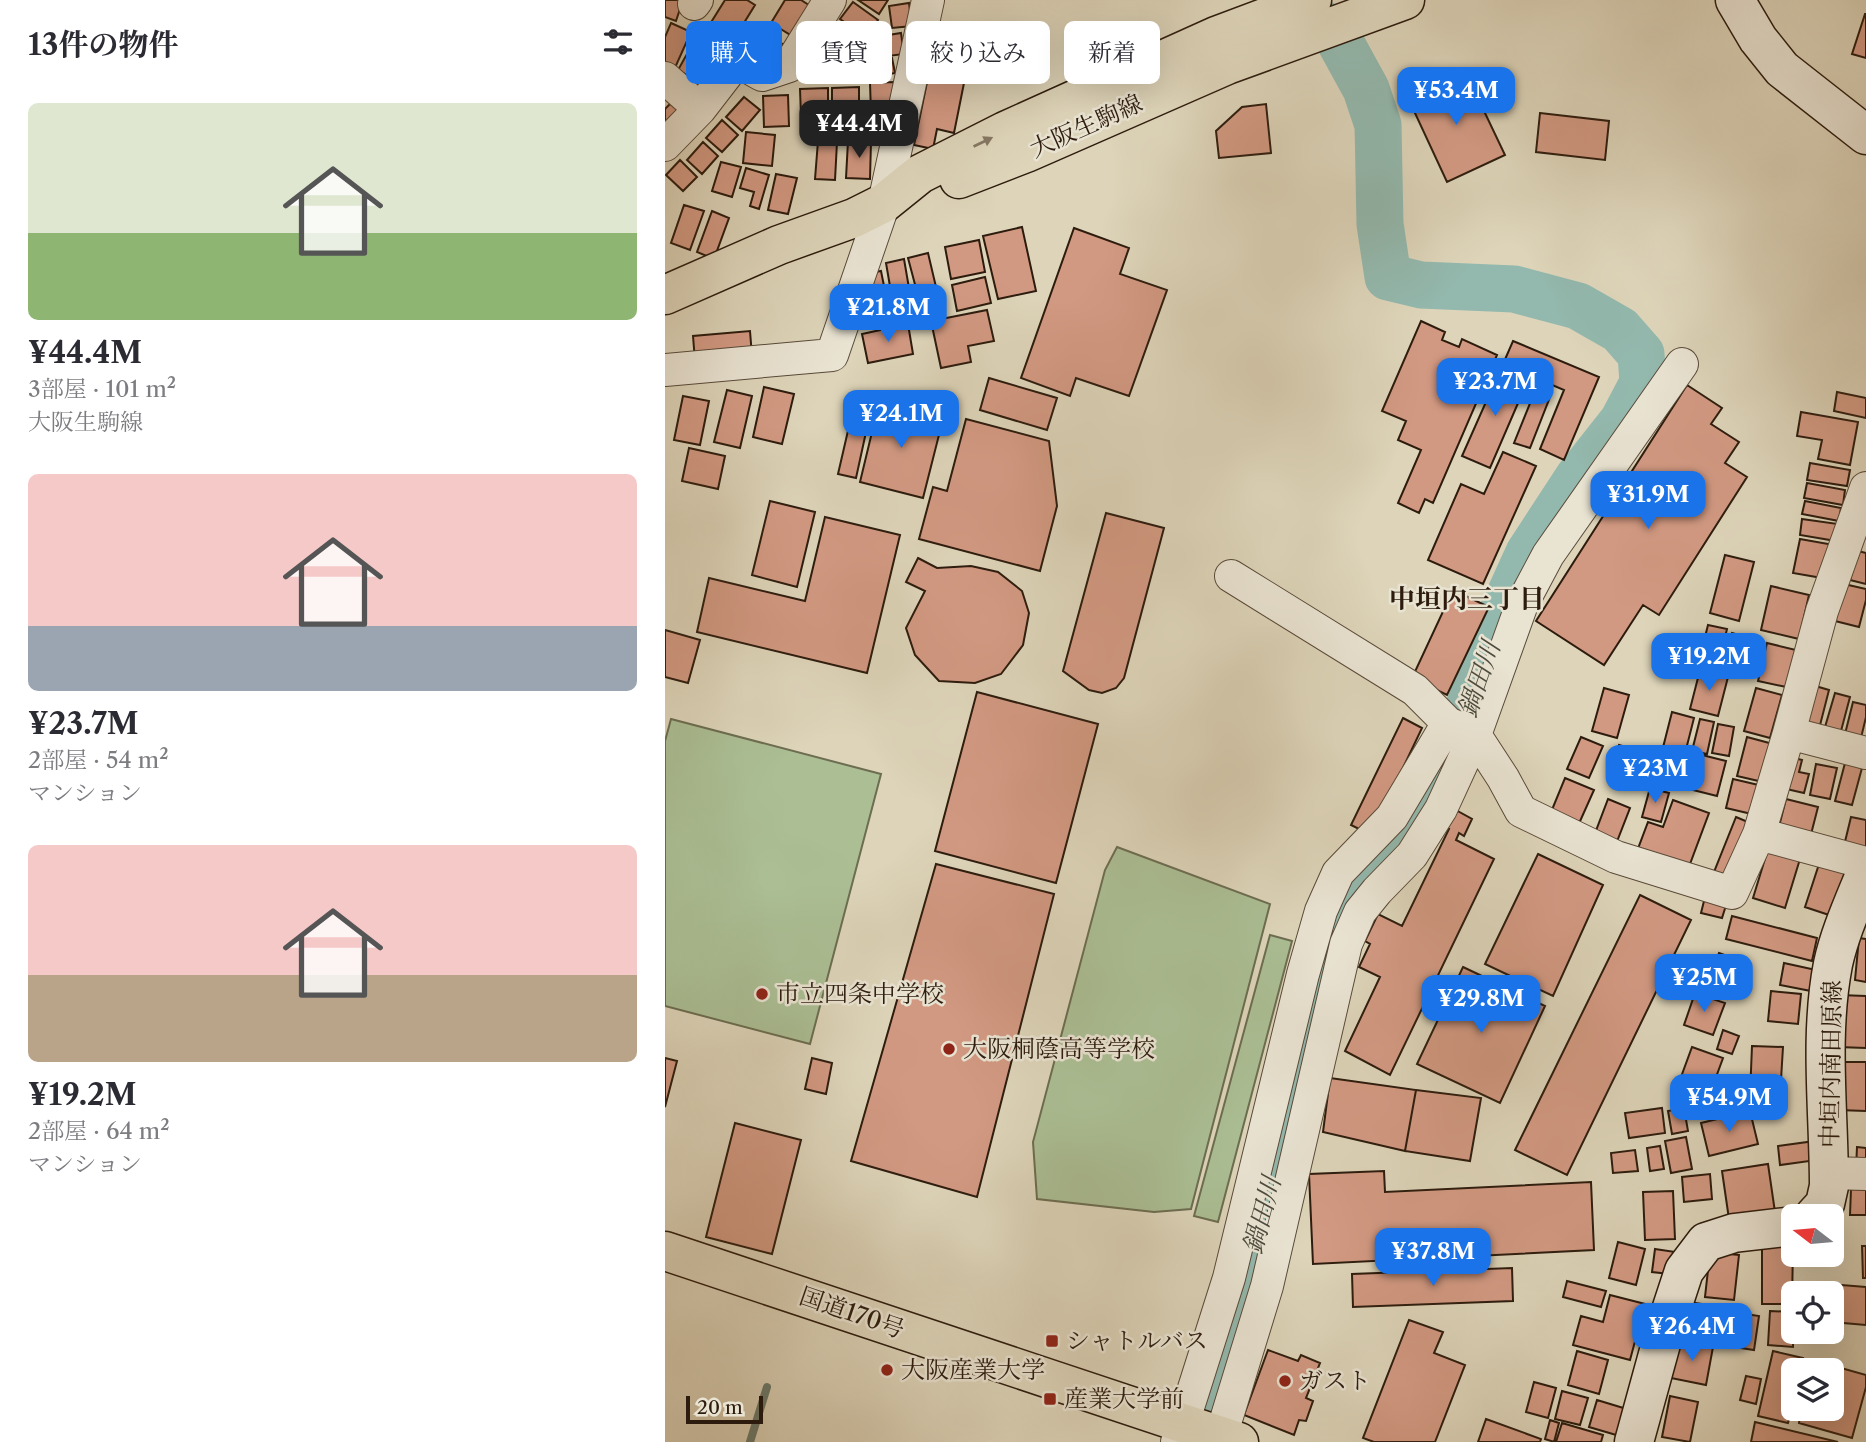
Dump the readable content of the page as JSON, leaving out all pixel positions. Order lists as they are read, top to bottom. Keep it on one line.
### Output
{"streets":{"main road":["大阪生駒線","中垣内南田原線","国道170号"]},"districts":["中垣内三丁目"],"water":["鍋田川"],"places":{"other":["市立四条中学校","大阪桐蔭高等学校","大阪産業大学","ガスト"],"transit":["シャトルバス","産業大学前"]},"scale_bar":"20 m","north":"left","page":{"heading":"13件の物件","chip":["購入","賃貸","絞り込み","新着"],"price":["¥53.4M","¥44.4M","¥21.8M","¥23.7M","¥24.1M","¥31.9M","¥19.2M","¥23M","¥25M","¥29.8M","¥54.9M","¥37.8M","¥26.4M"],"list":[{"name":"¥44.4M","note":"3部屋 · 101 m² · 大阪生駒線"},{"name":"¥23.7M","note":"2部屋 · 54 m² · マンション"},{"name":"¥19.2M","note":"2部屋 · 64 m² · マンション"}],"scale":"20 m"}}
